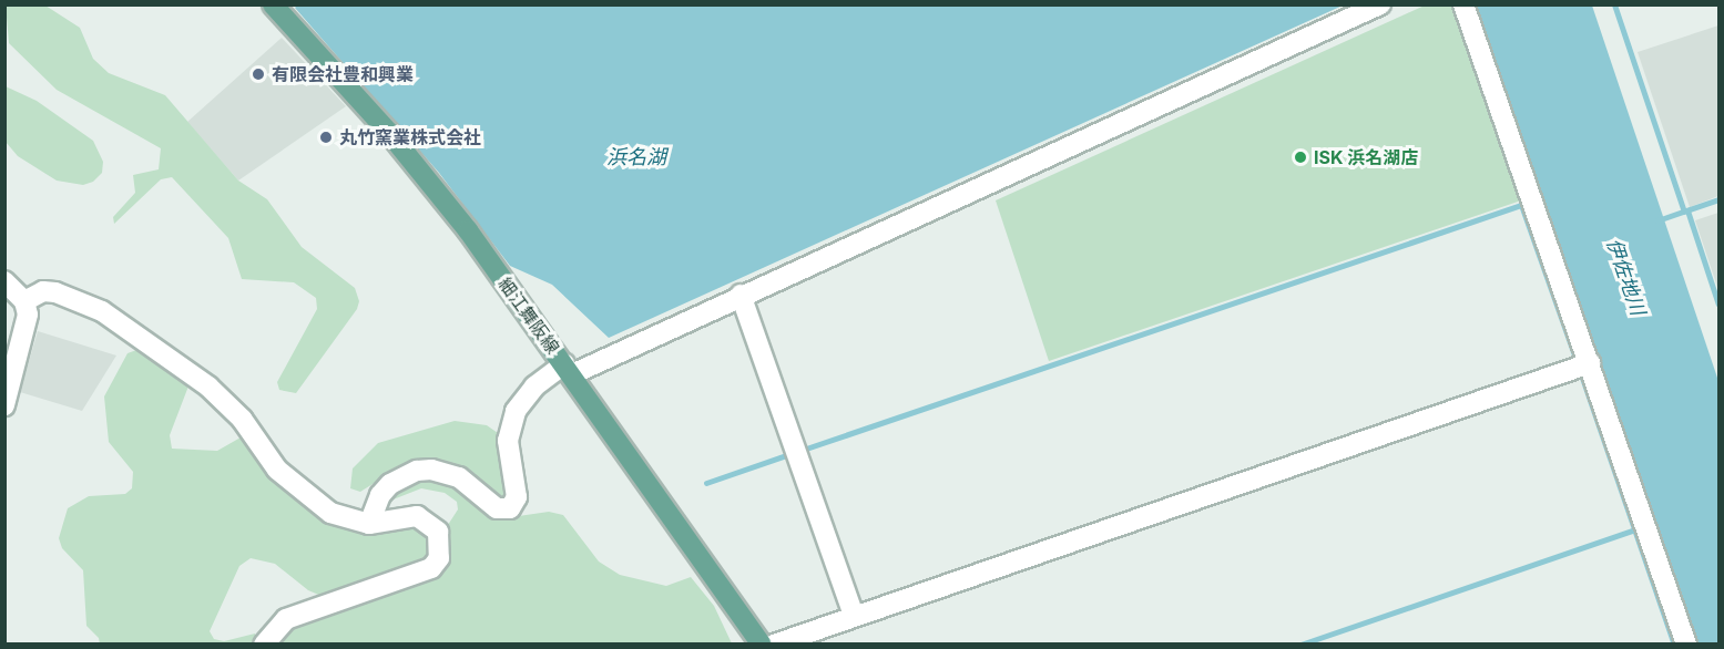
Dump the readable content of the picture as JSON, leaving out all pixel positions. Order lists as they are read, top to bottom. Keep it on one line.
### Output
{"streets":{"main road":["細江舞阪線"]},"water":["浜名湖","伊佐地川"],"places":["有限会社豊和興業","丸竹窯業株式会社","ISK 浜名湖店"]}
